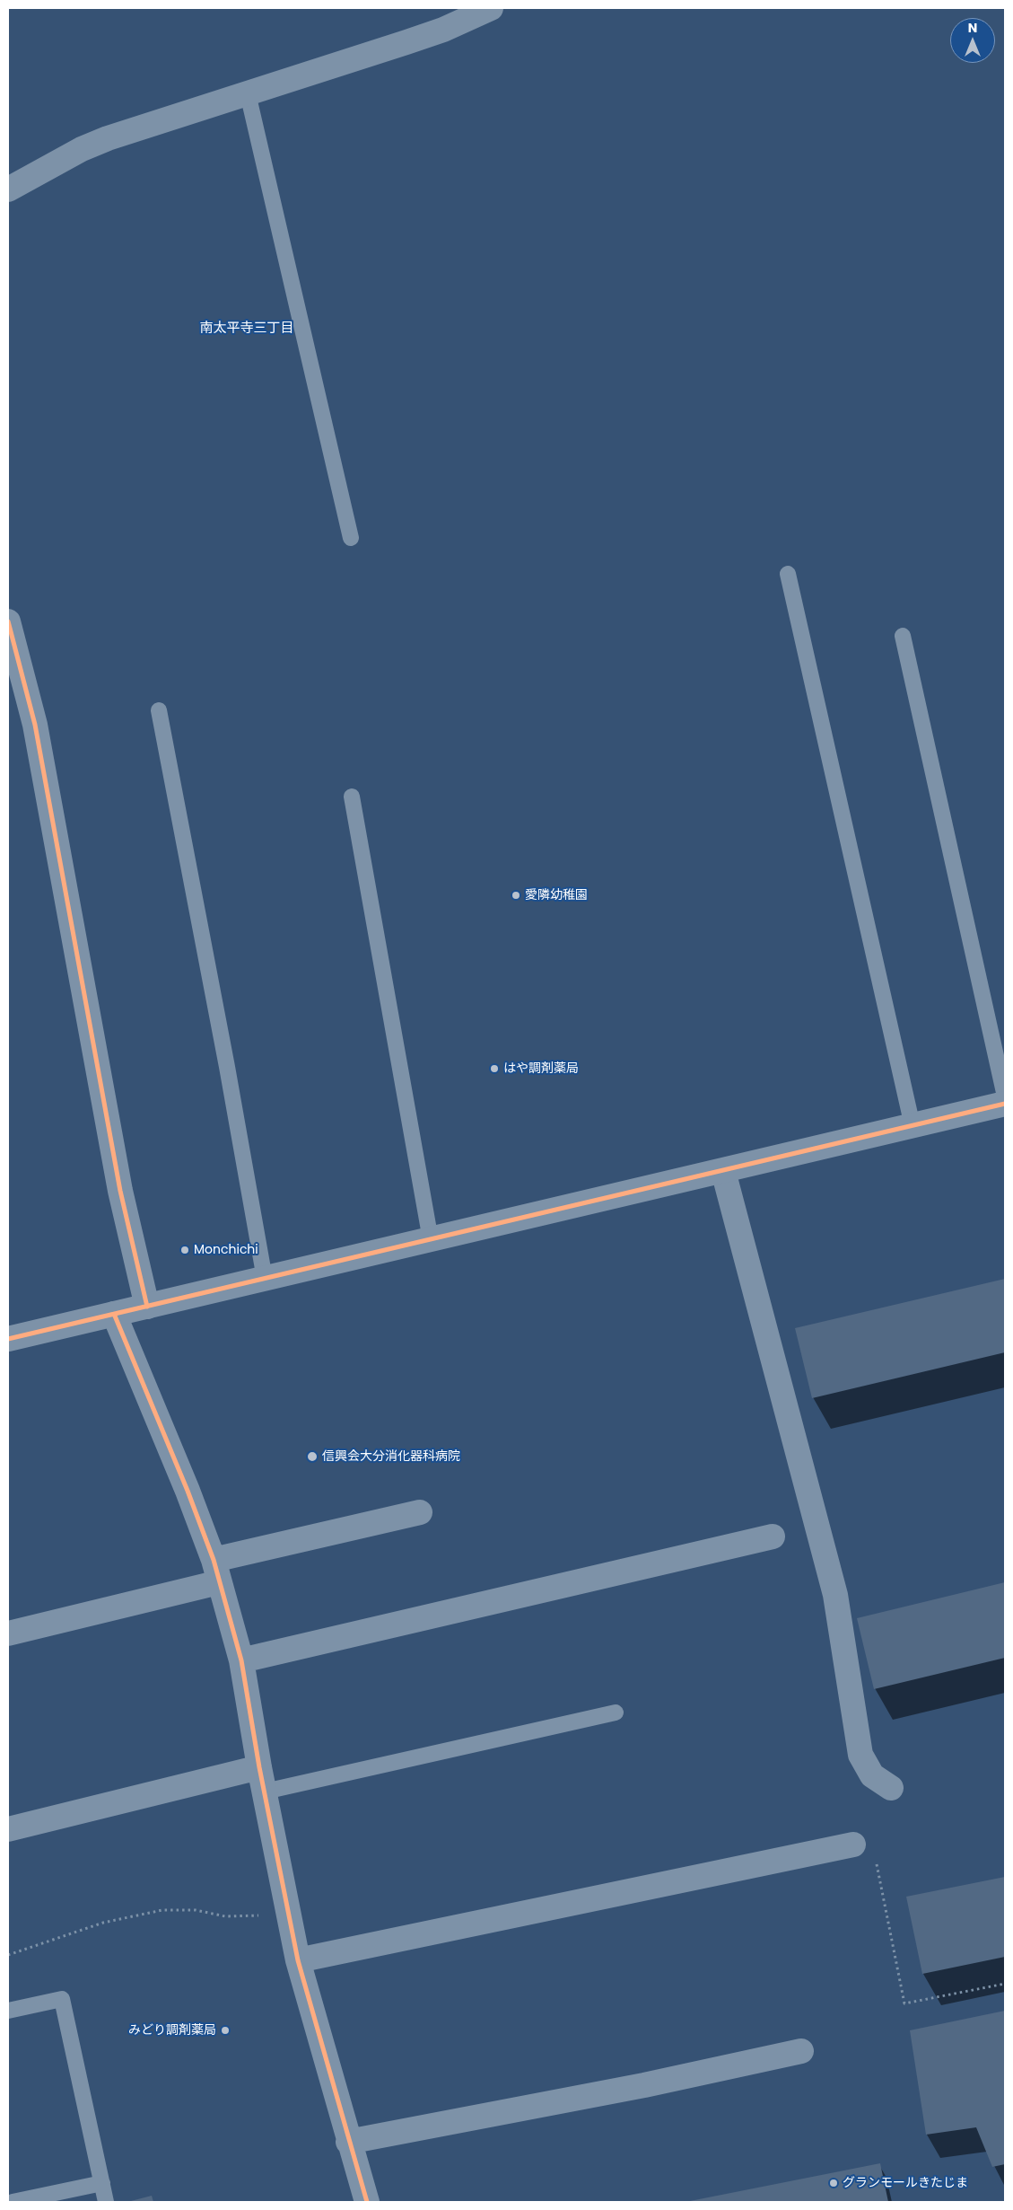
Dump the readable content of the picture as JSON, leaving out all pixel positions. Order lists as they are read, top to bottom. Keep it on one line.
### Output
{"districts":["南太平寺三丁目"],"places":["愛隣幼稚園","はや調剤薬局","Monchichi","信興会大分消化器科病院","みどり調剤薬局","グランモールきたじま"],"north":"top"}
